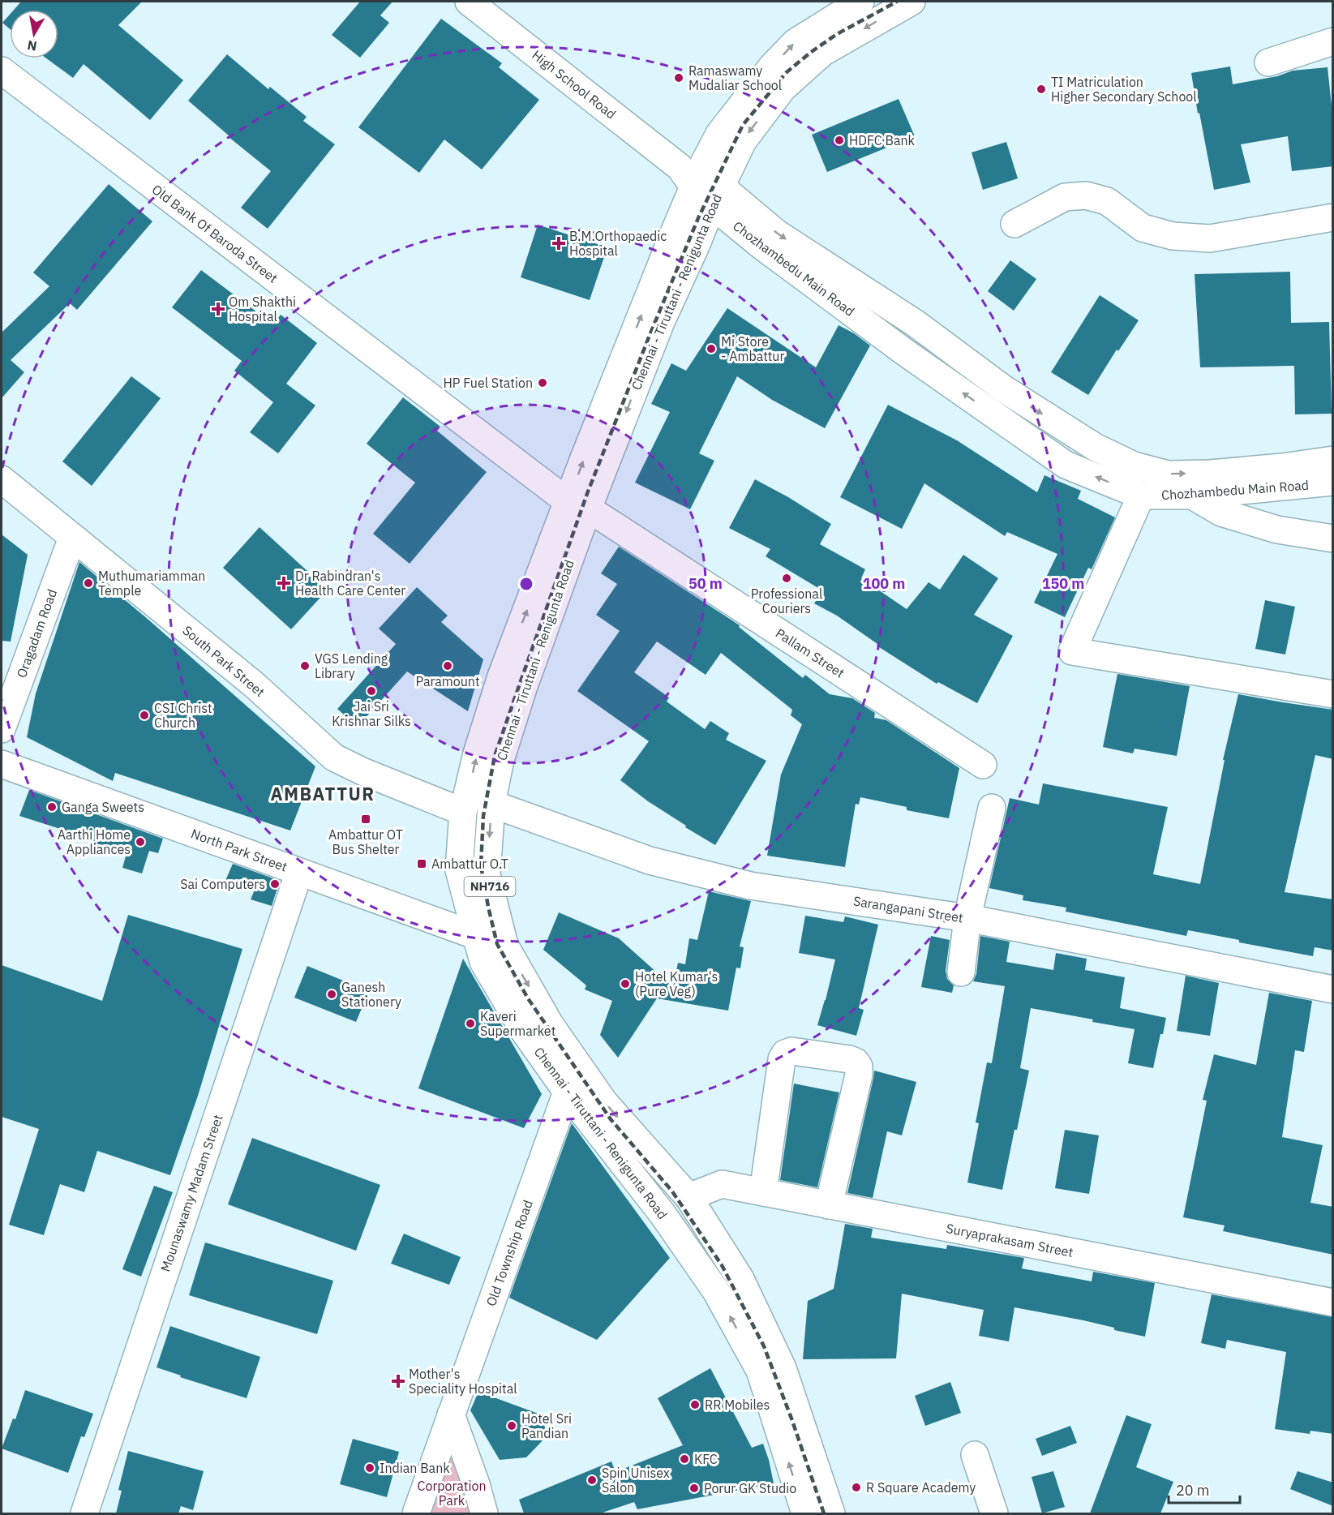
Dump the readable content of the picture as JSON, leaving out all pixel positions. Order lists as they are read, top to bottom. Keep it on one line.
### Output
{"streets":{"main road":["High School Road","Old Bank Of Baroda Street","Chozhambedu Main Road","Chennai - Tiruttani - Renigunta Road","Oragadam Road","Pallam Street","South Park Street","North Park Street","NH716","Sarangapani Street","Mounaswamy Madam Street","Suryaprakasam Street","Old Township Road"]},"crossings":[["High School Road","Chozhambedu Main Road"],["High School Road","Chennai - Tiruttani - Renigunta Road"],["Old Bank Of Baroda Street","Chennai - Tiruttani - Renigunta Road"],["Old Bank Of Baroda Street","Pallam Street"],["Chozhambedu Main Road","Chennai - Tiruttani - Renigunta Road"],["Chennai - Tiruttani - Renigunta Road","Pallam Street"],["Chennai - Tiruttani - Renigunta Road","South Park Street"],["Chennai - Tiruttani - Renigunta Road","North Park Street"],["Chennai - Tiruttani - Renigunta Road","Sarangapani Street"],["Chennai - Tiruttani - Renigunta Road","Suryaprakasam Street"],["Chennai - Tiruttani - Renigunta Road","Old Township Road"],["Oragadam Road","South Park Street"],["North Park Street","Mounaswamy Madam Street"]],"districts":["AMBATTUR"],"parks":["Corporation Park"],"places":{"other":["Ramaswamy Mudaliar School","TI Matriculation Higher Secondary School","HDFC Bank","Mi Store - Ambattur","HP Fuel Station","Professional Couriers","Muthumariamman Temple","VGS Lending Library","Paramount","Jai Sri Krishnar Silks","CSI Christ Church","Ganga Sweets","Aarthi Home Appliances","Sai Computers","Hotel Kumar's (Pure Veg)","Ganesh Stationery","Kaveri Supermarket","RR Mobiles","Hotel Sri Pandian","KFC","Indian Bank","Spin Unisex Salon","R Square Academy","Porur GK Studio"],"health":["B.M.Orthopaedic Hospital","Om Shakthi Hospital","Dr Rabindran's Health Care Center","Mother's Speciality Hospital"],"transit":["Ambattur OT Bus Shelter","Ambattur O.T"]},"scale_bar":"20 m","north":"bottom","rings":["50 m","100 m","150 m"]}
